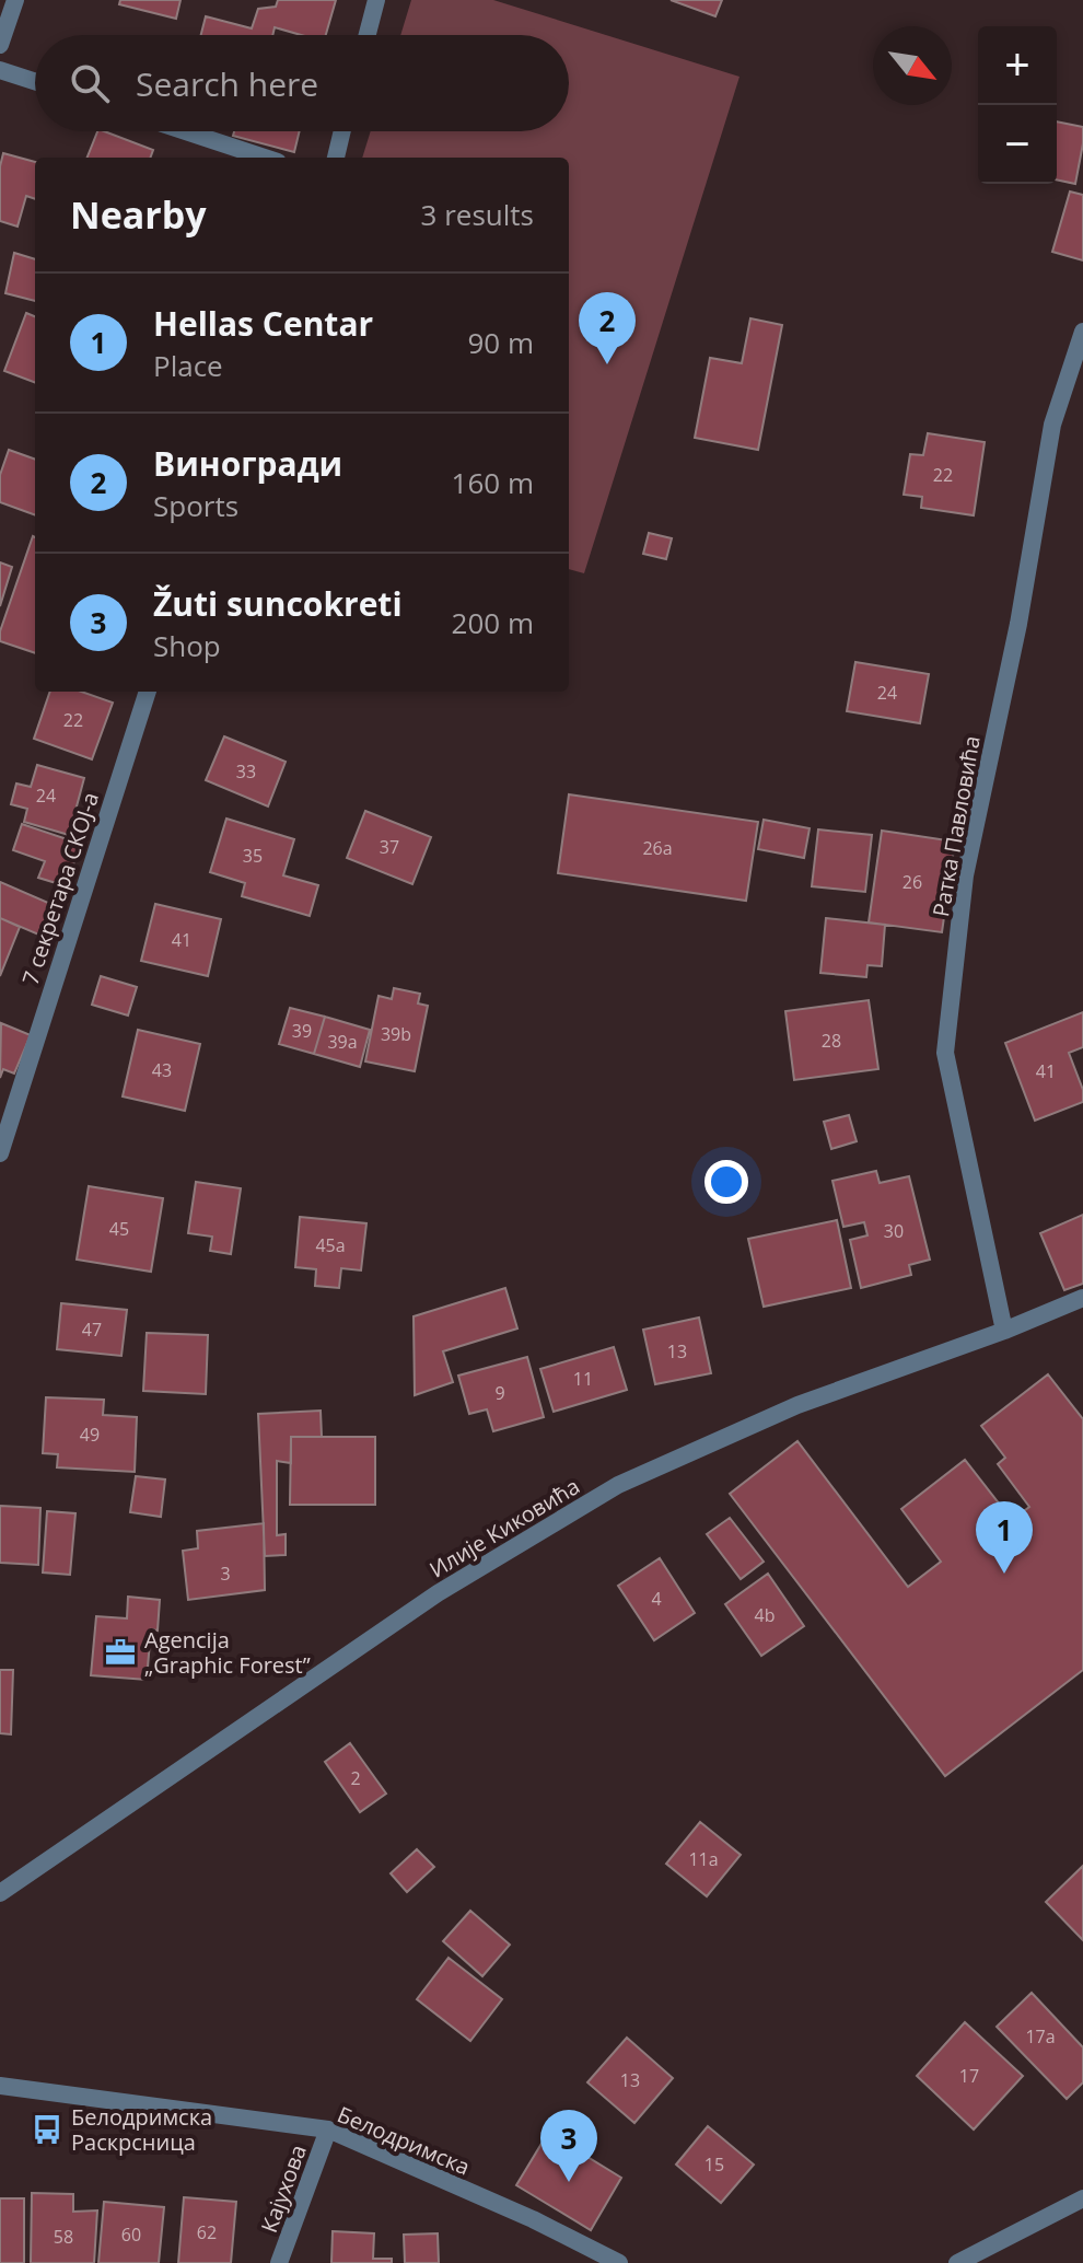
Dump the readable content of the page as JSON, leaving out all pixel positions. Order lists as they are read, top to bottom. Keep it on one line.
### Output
{"streets":{"street":["Ратка Павловића","7 секретара СКОЈ-а","Илије Киковића","Белодримска","Кајухова"]},"crossings":[["Ратка Павловића","Илије Киковића"],["Белодримска","Кајухова"]],"places":{"office":["Agencija „Graphic Forest”"],"bus stop":["Белодримска Раскрсница"]},"house_numbers":["22","24","22","33","24","37","26a","35","26","41","39","39b","28","39a","43","41","45","30","45a","47","13","11","9","49","3","4","4b","2","11a","17a","17","13","15","62","60","58"],"north":"bottom right","page":{"map_buttons":["+","−"],"search":"Search here","heading":["Nearby","3 results"],"list":[{"mark":"1","name":"Hellas Centar","note":"Place","value":"90 m"},{"mark":"2","name":"Виногради","note":"Sports","value":"160 m"},{"mark":"3","name":"Žuti suncokreti","note":"Shop","value":"200 m"}],"pins":["2","1","3"]}}
